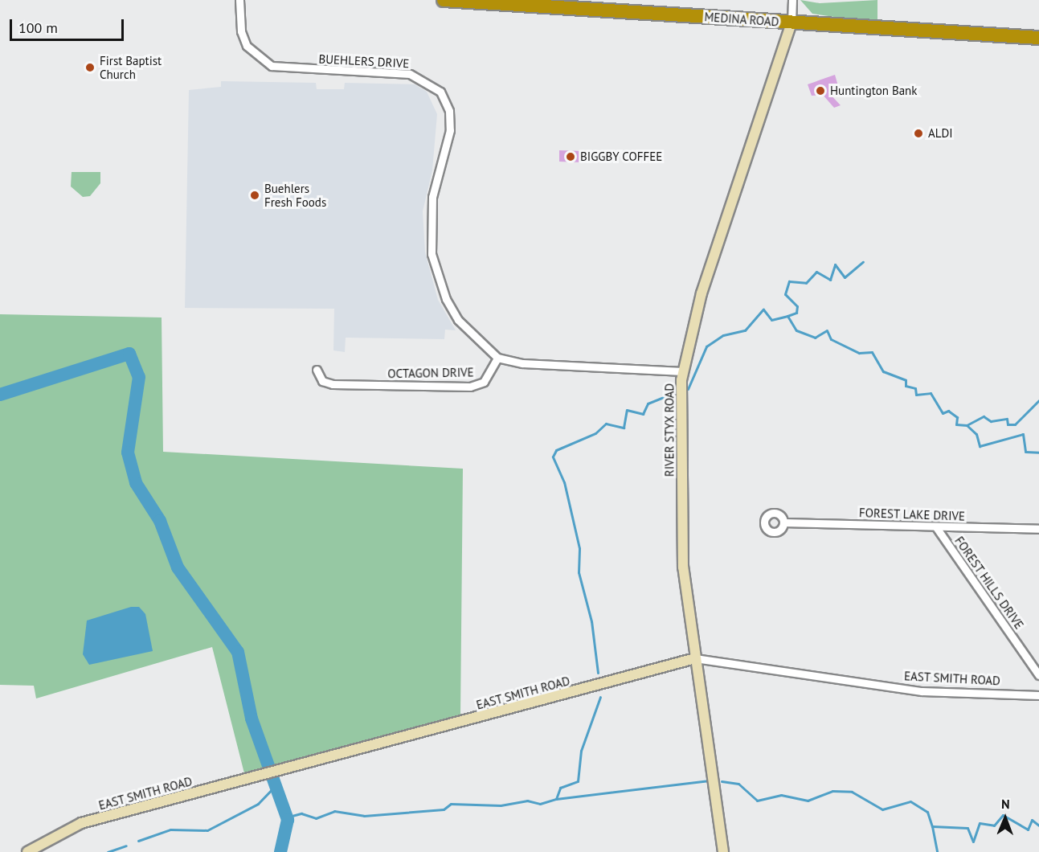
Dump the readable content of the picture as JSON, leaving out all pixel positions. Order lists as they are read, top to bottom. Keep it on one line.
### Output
{"streets":{"highway":["MEDINA ROAD"],"street":["BUEHLERS DRIVE","OCTAGON DRIVE","RIVER STYX ROAD","FOREST LAKE DRIVE","FOREST HILLS DRIVE","EAST SMITH ROAD"]},"crossings":[["MEDINA ROAD","RIVER STYX ROAD"],["BUEHLERS DRIVE","OCTAGON DRIVE"],["RIVER STYX ROAD","EAST SMITH ROAD"],["FOREST LAKE DRIVE","FOREST HILLS DRIVE"]],"places":["First Baptist Church","Huntington Bank","ALDI","BIGGBY COFFEE","Buehlers Fresh Foods"],"scale_bar":"100 m","north":"top"}
